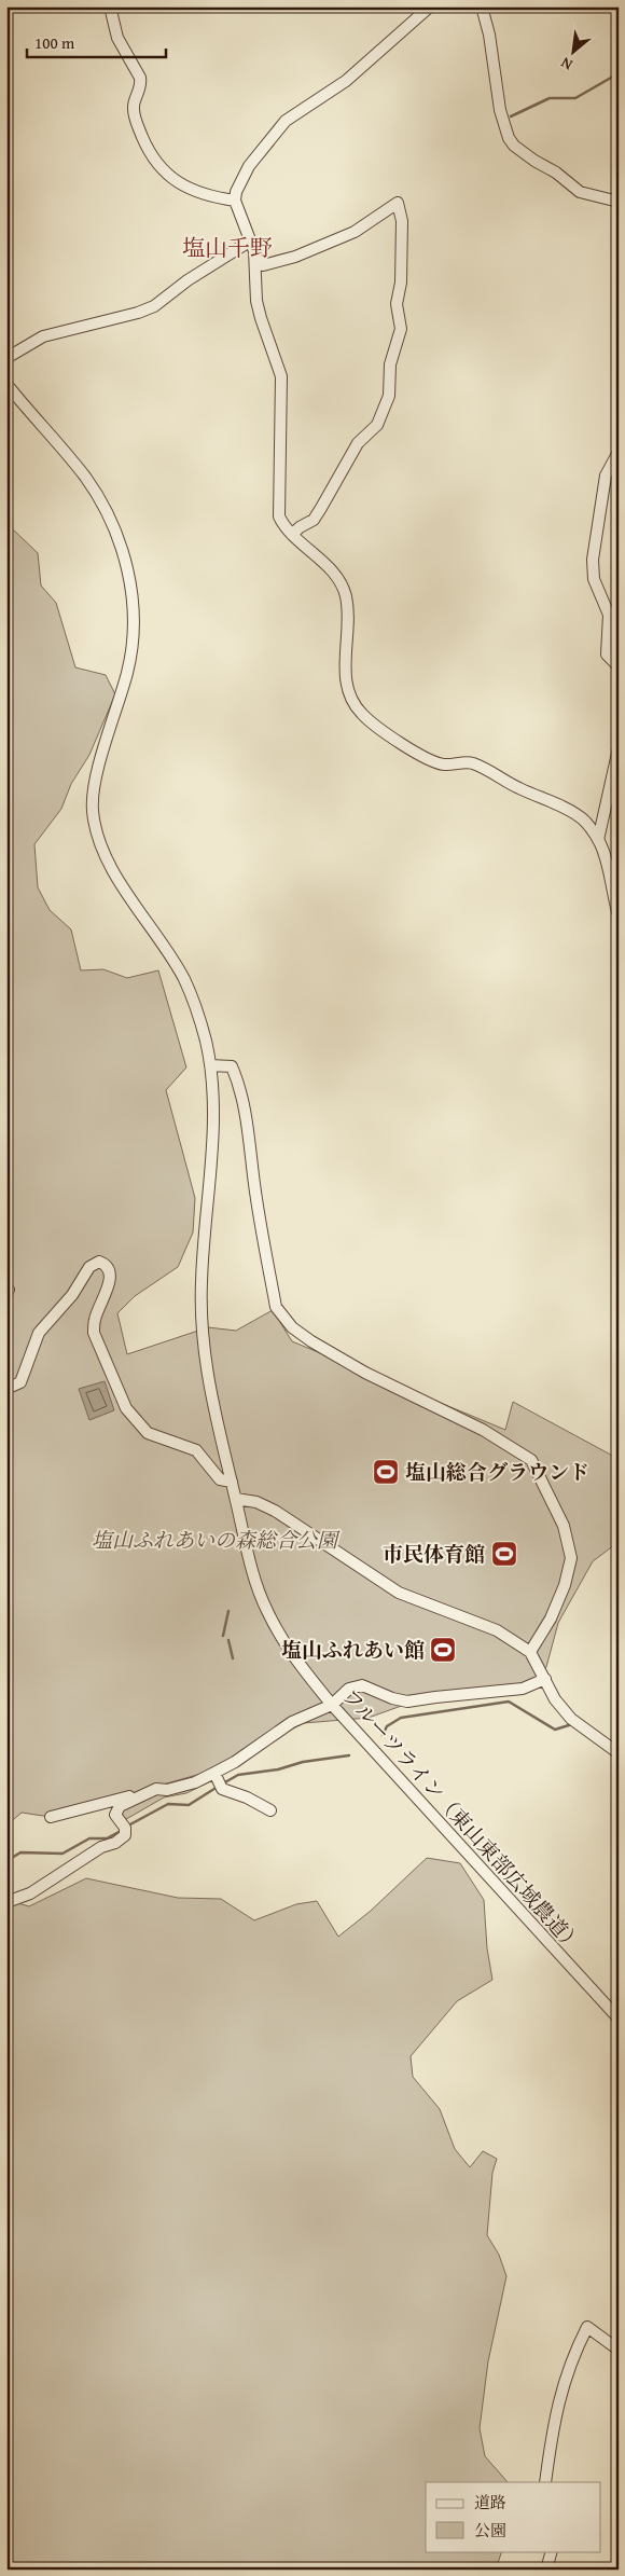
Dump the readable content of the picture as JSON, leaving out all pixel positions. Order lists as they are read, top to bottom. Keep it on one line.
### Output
{"streets":{"street":["フルーツライン（東山東部広域農道）"]},"districts":["塩山千野"],"parks":["塩山ふれあいの森総合公園"],"places":{"sports":["塩山総合グラウンド","市民体育館","塩山ふれあい館"]},"legend":["道路","公園"],"scale_bar":"100 m","north":"bottom left"}
